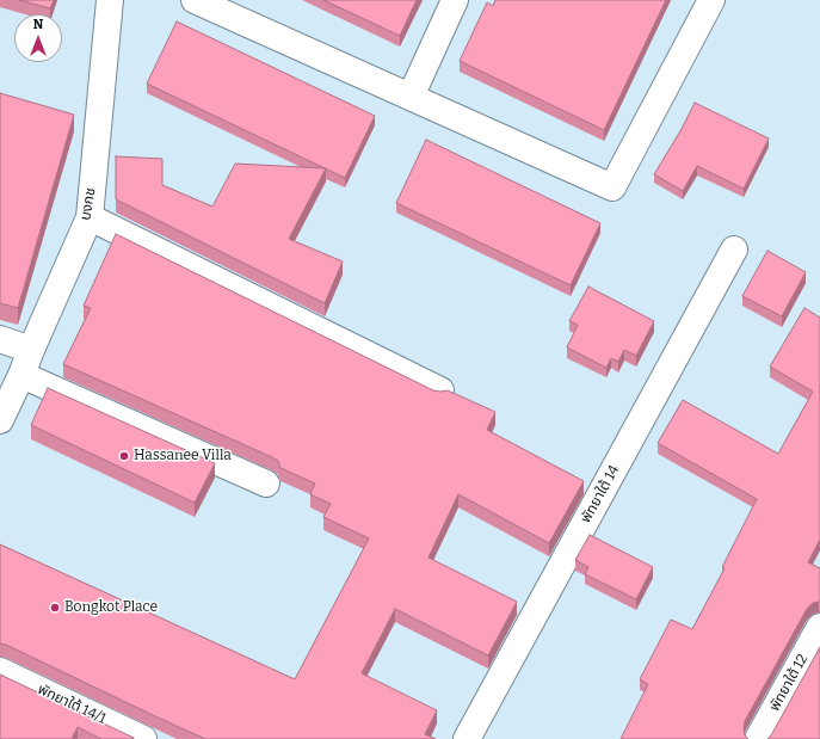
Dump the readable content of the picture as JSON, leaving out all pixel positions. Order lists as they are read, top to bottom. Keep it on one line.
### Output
{"streets":{"street":["บงกช","พัทยาใต้ 14","พัทยาใต้ 12","พัทยาใต้ 14/1"]},"places":["Hassanee Villa","Bongkot Place"],"north":"top"}
